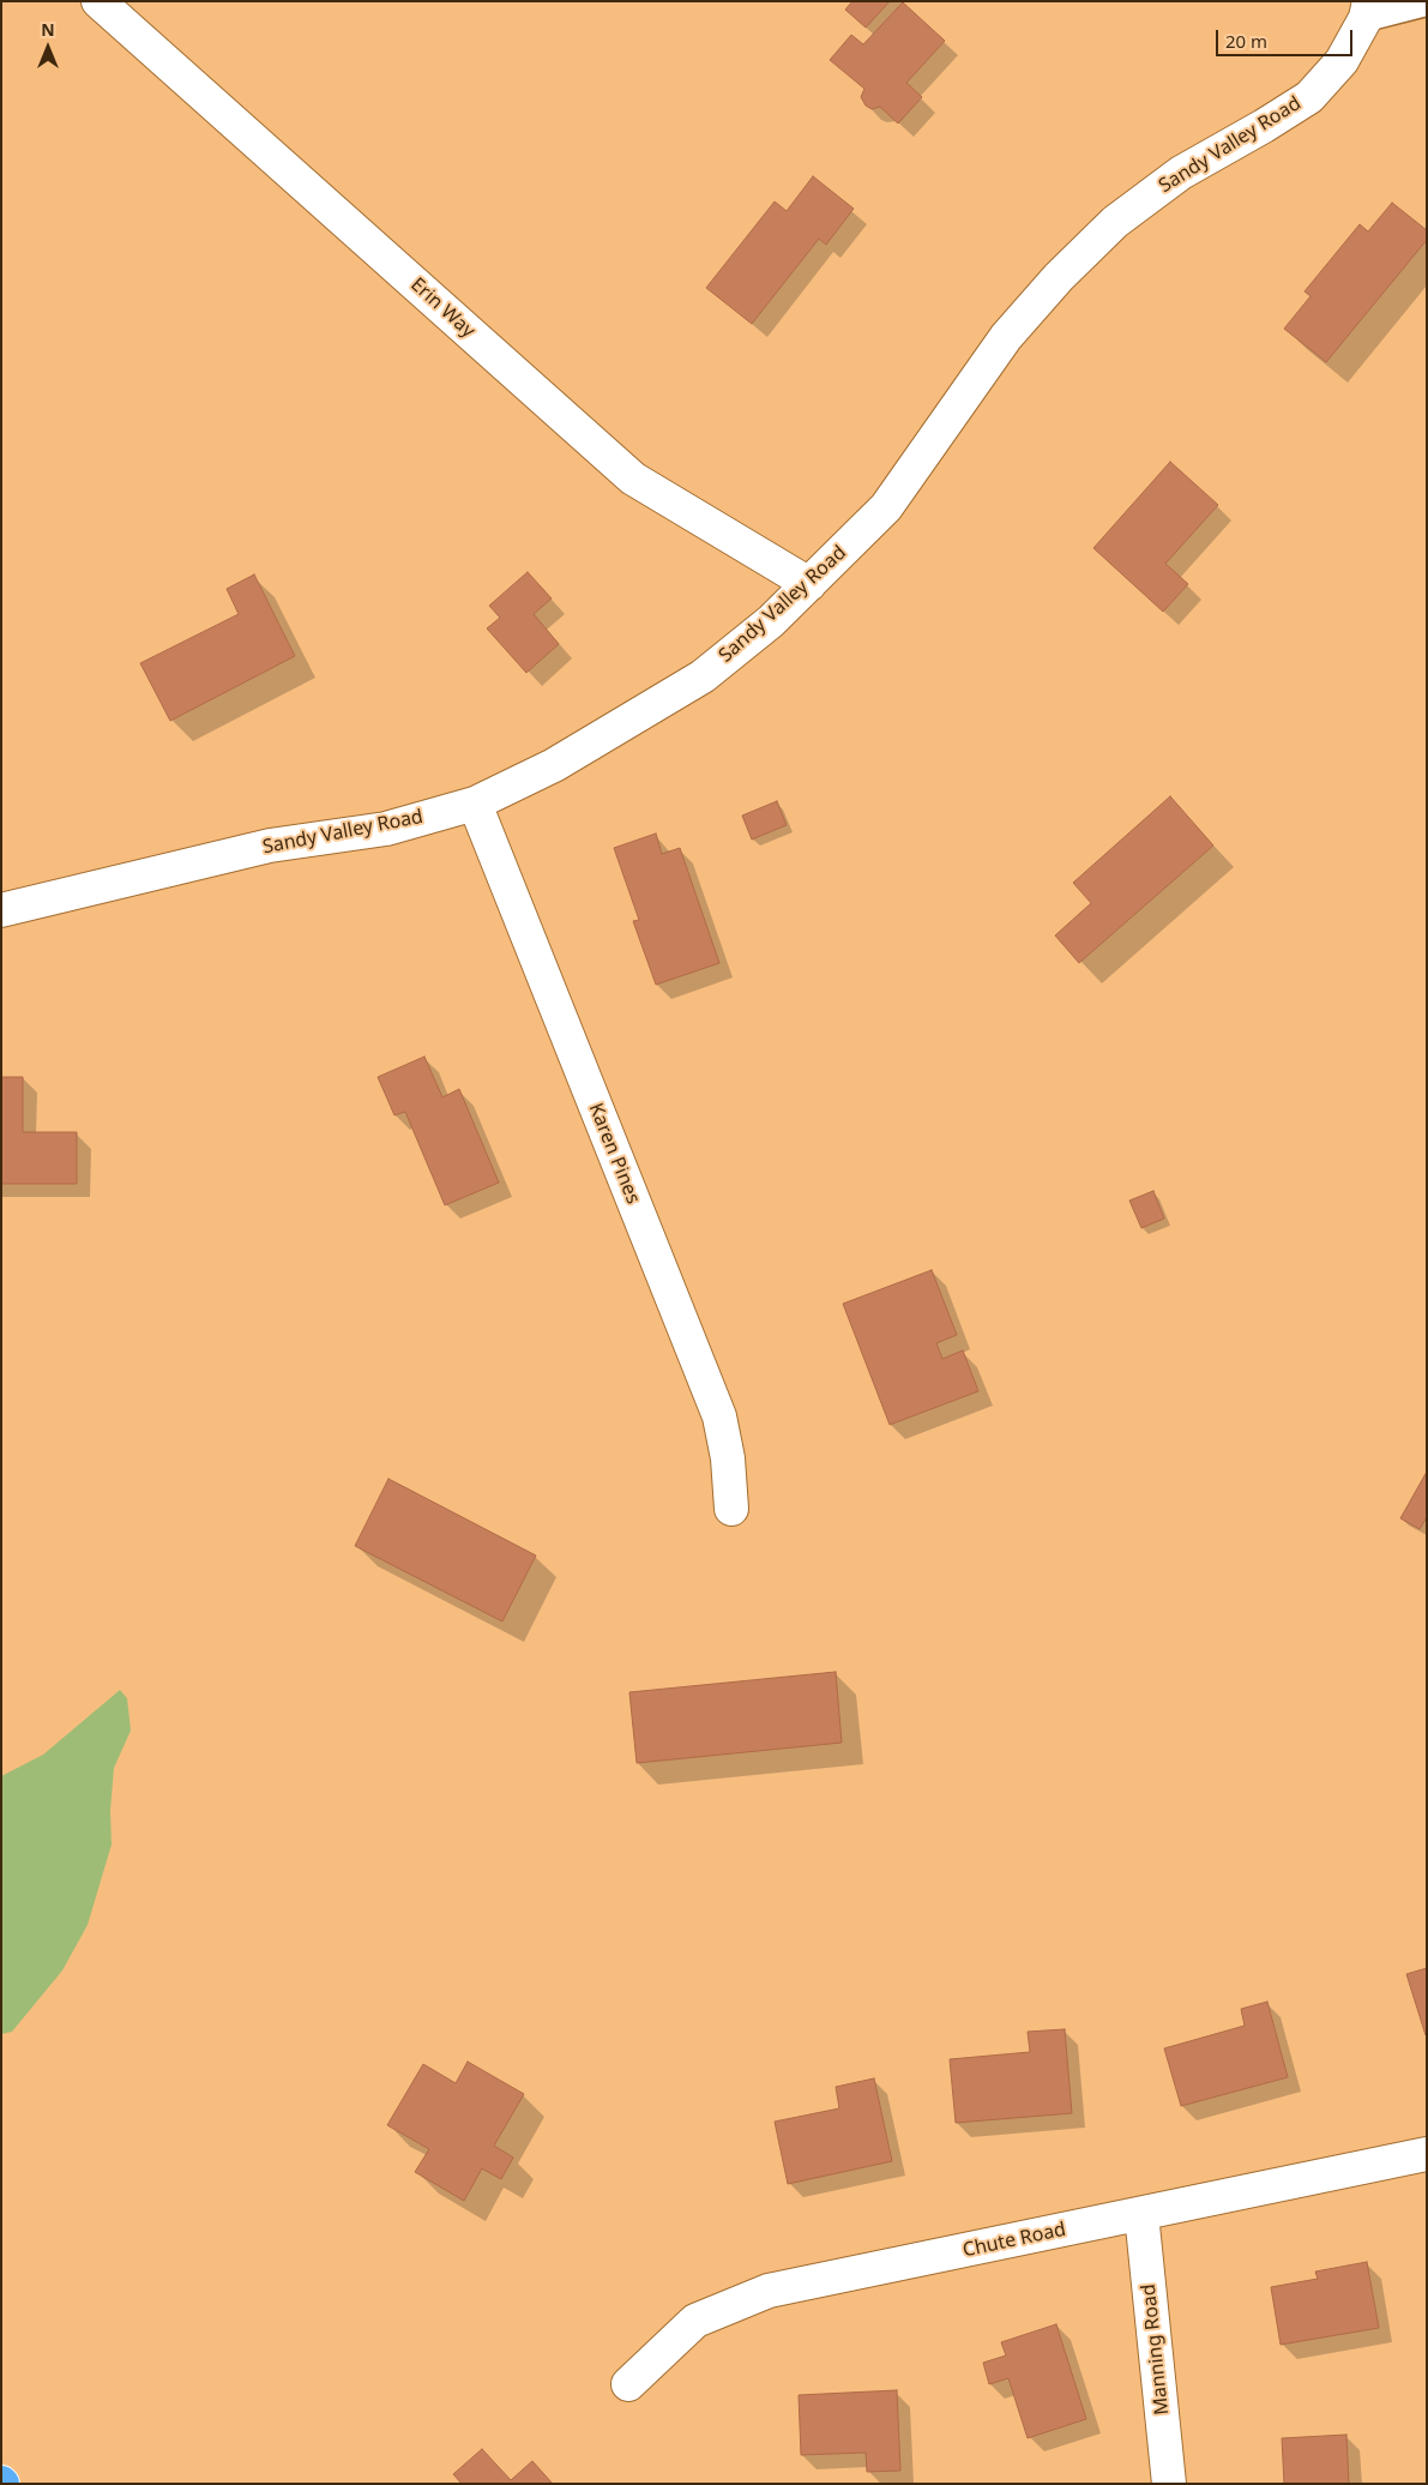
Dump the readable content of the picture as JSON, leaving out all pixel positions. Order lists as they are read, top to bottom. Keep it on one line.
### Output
{"streets":{"street":["Sandy Valley Road","Erin Way","Karen Pines","Chute Road","Manning Road"]},"crossings":[["Sandy Valley Road","Erin Way"],["Sandy Valley Road","Karen Pines"],["Chute Road","Manning Road"]],"scale_bar":"20 m","north":"top"}
